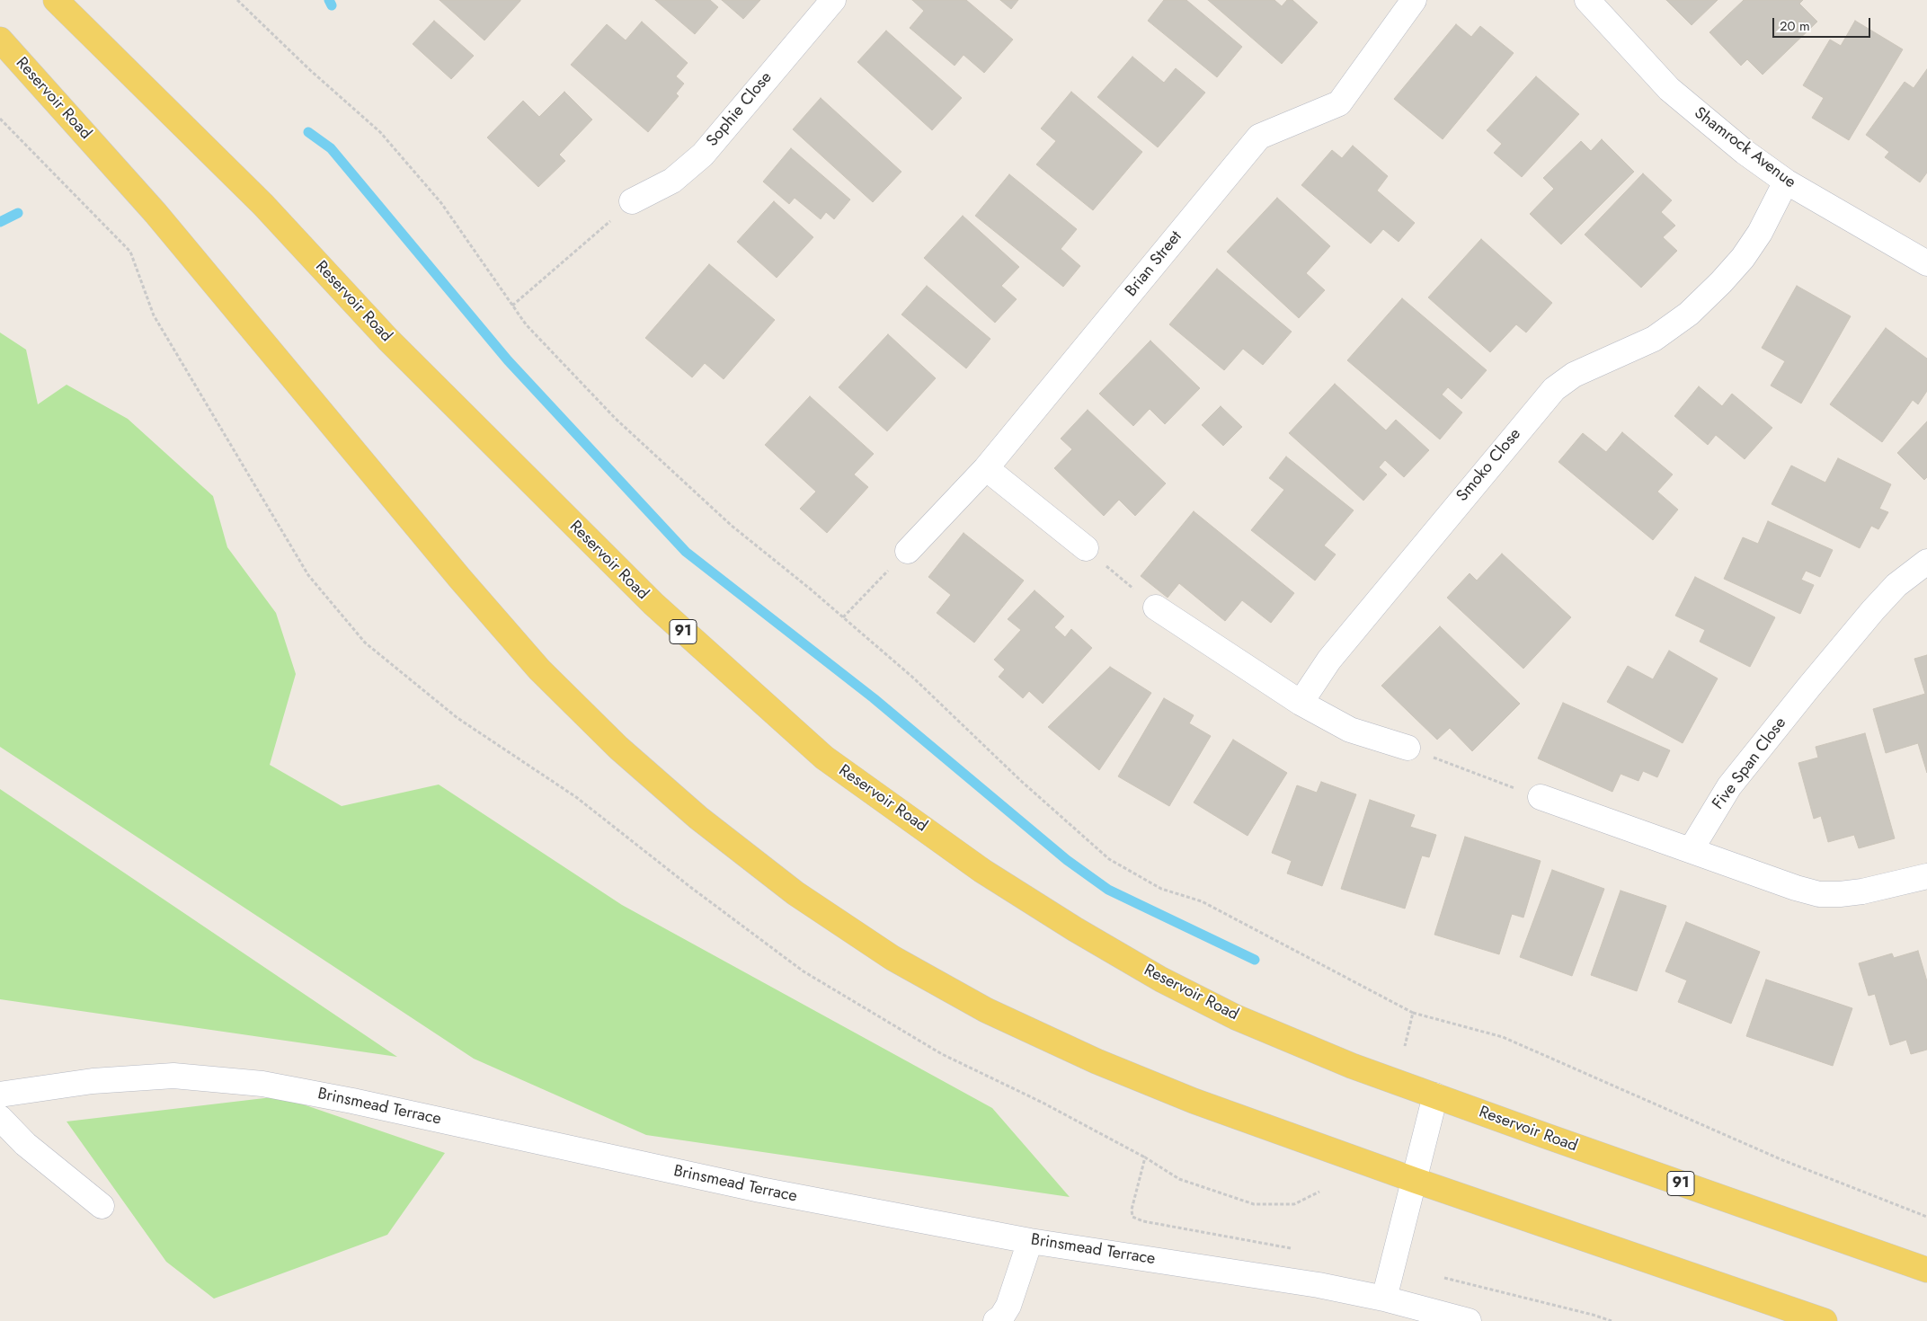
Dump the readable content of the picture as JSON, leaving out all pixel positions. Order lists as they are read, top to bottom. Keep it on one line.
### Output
{"streets":{"main road":["Reservoir Road","91"],"street":["Sophie Close","Shamrock Avenue","Brian Street","Smoko Close","Five Span Close","Brinsmead Terrace"]},"crossings":[["Shamrock Avenue","Smoko Close"]],"scale_bar":"20 m"}
